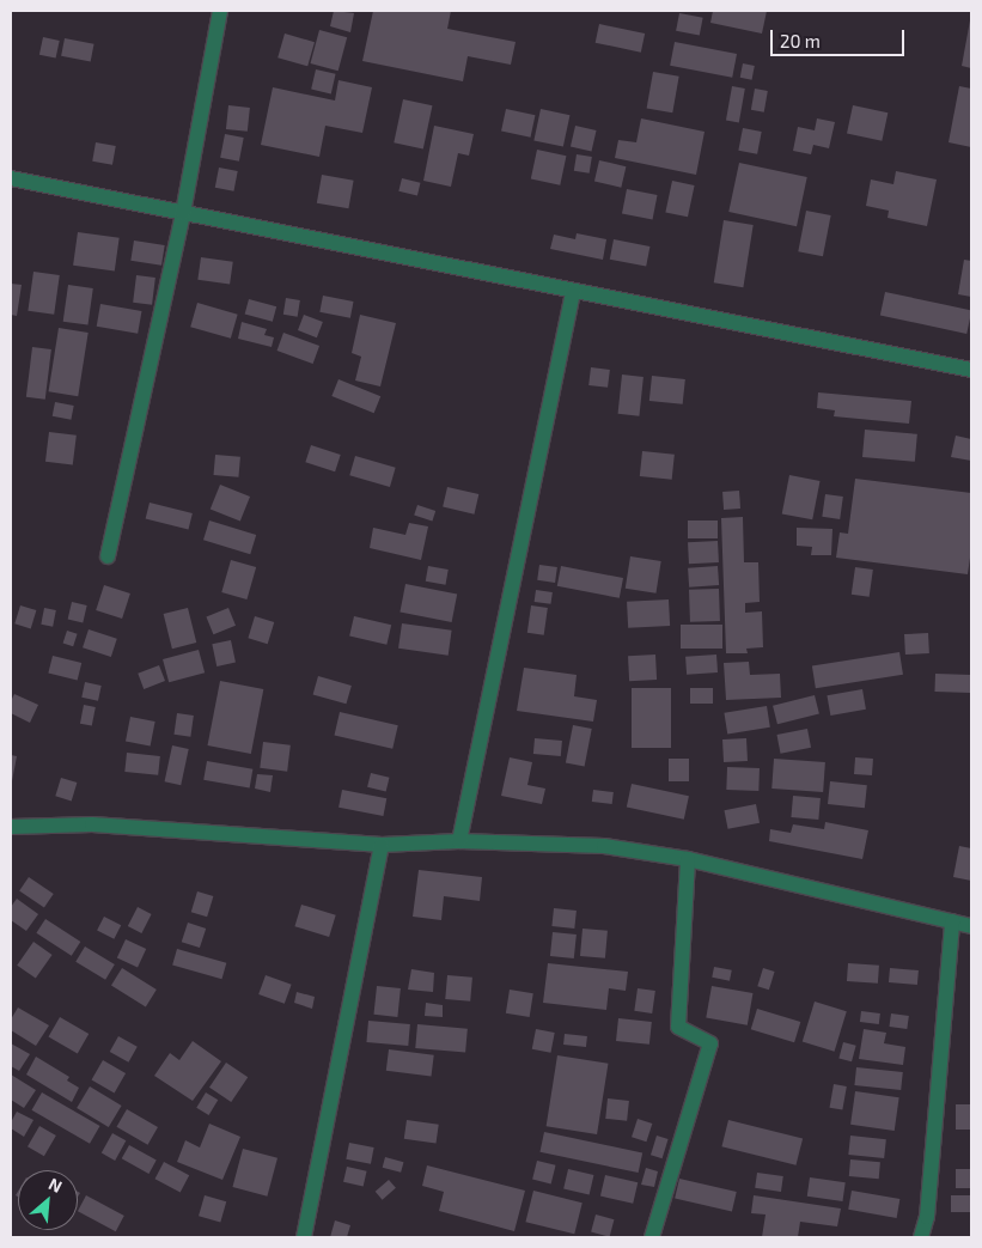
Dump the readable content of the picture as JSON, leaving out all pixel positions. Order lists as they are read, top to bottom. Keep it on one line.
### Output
{"scale_bar":"20 m","north":"top right"}
